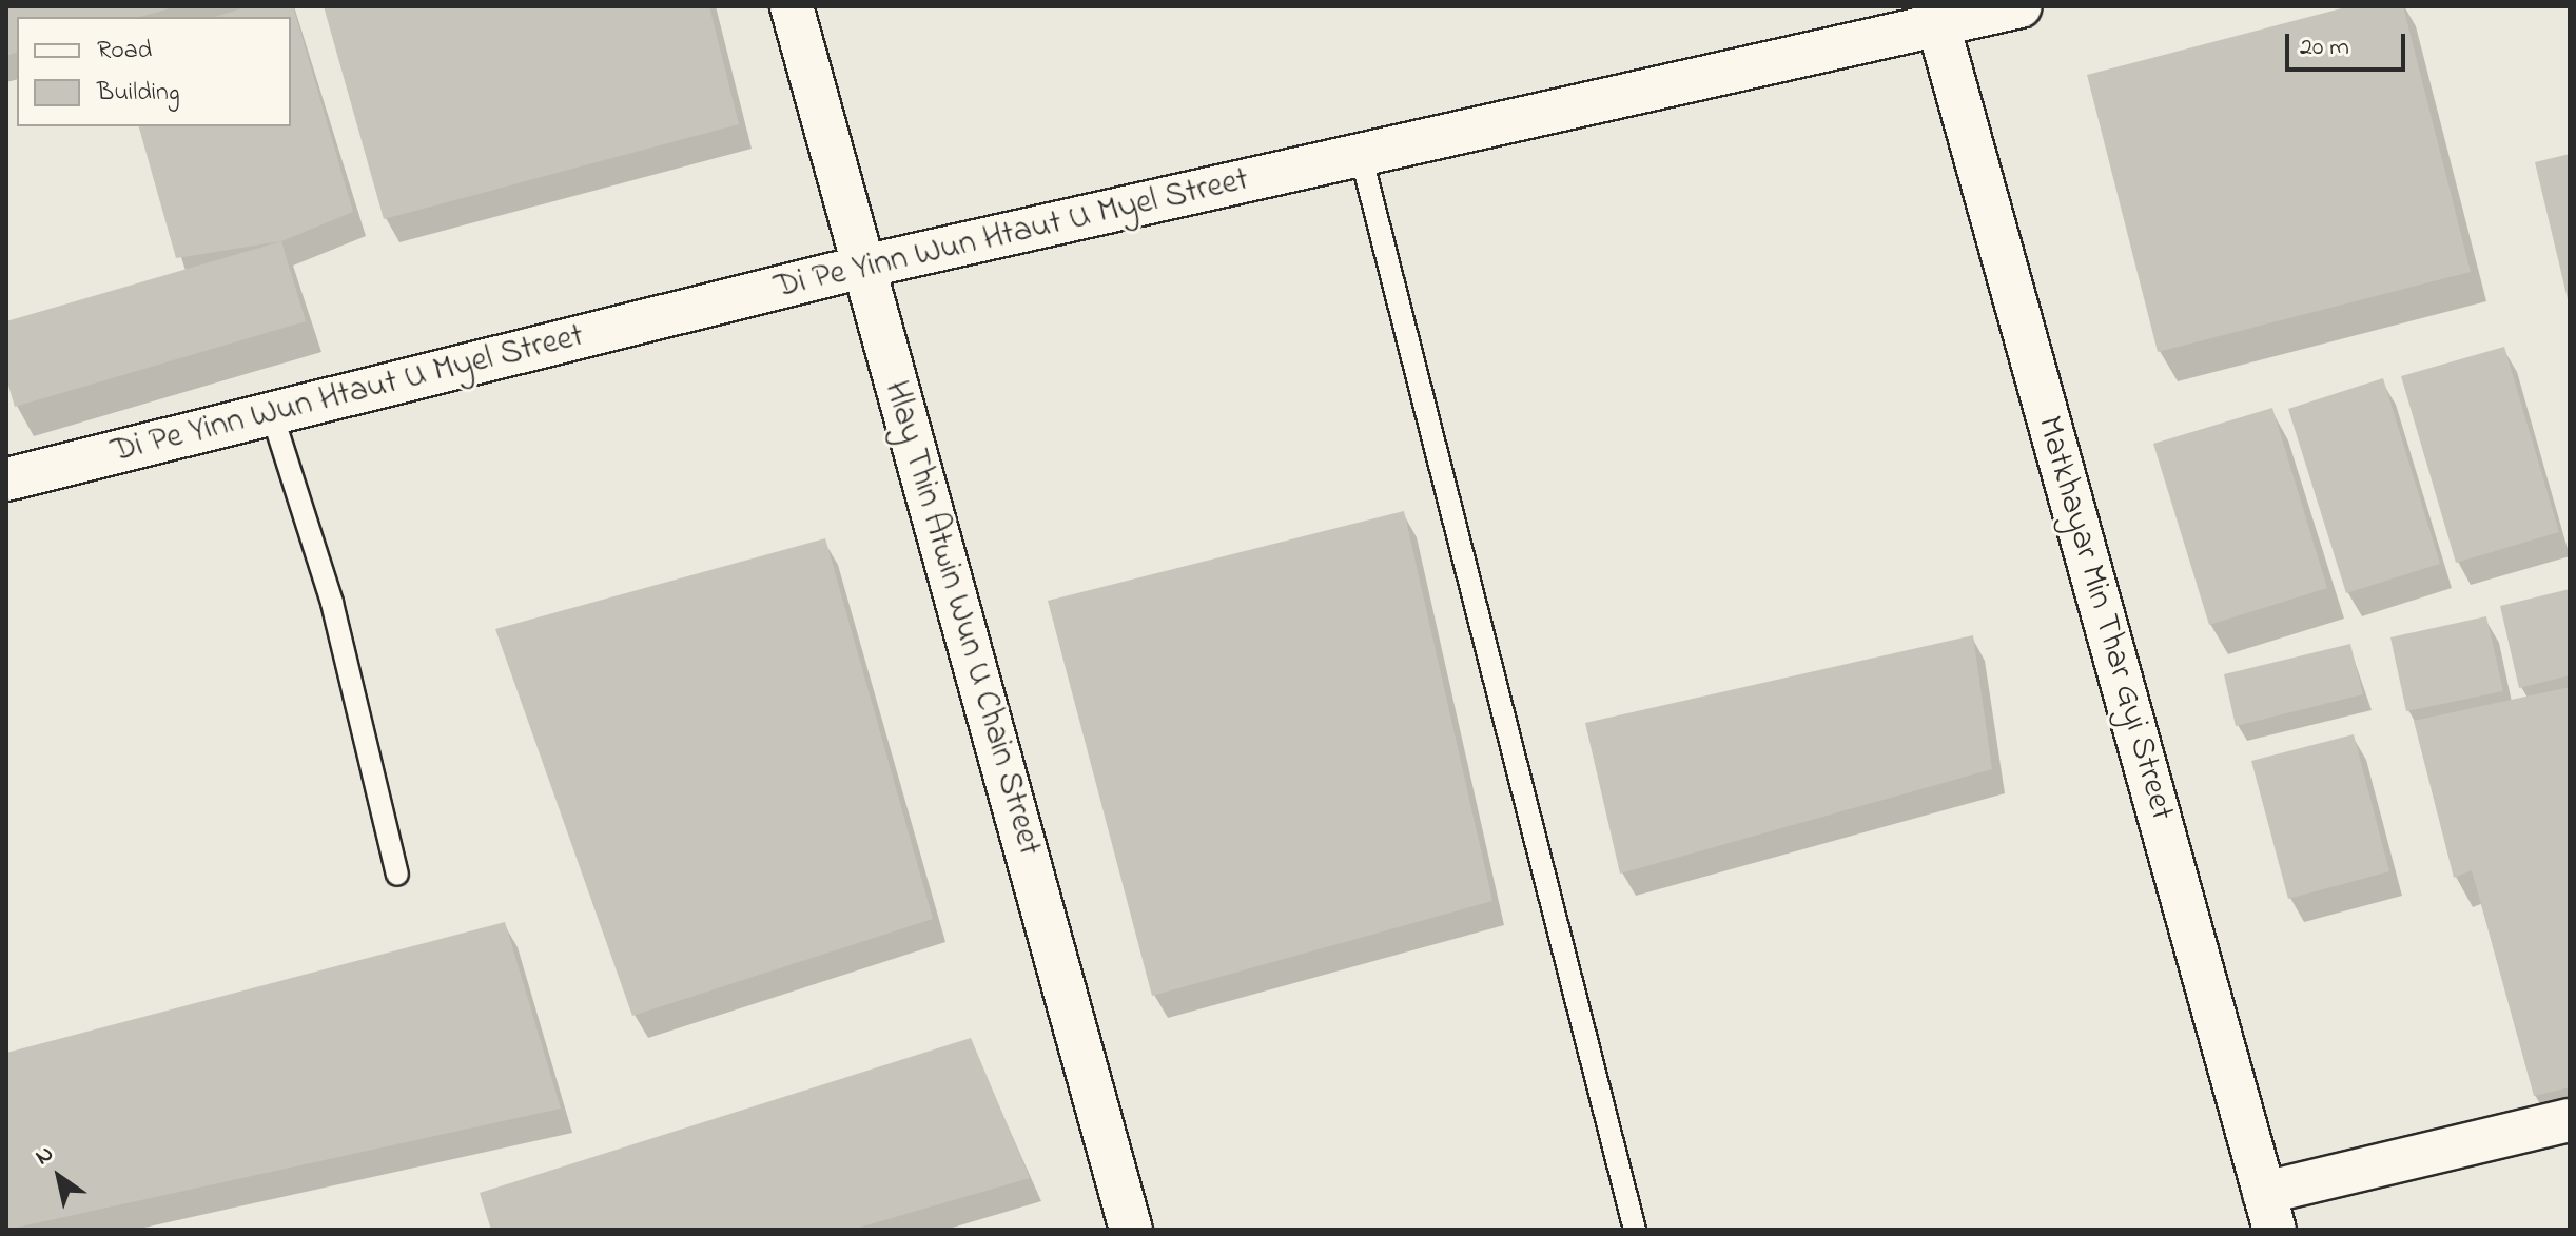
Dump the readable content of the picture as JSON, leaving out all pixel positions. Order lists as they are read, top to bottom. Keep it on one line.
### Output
{"streets":{"street":["Di Pe Yinn Wun Htaut U Myel Street","Hlay Thin Atwin Wun U Chain Street","Matkhayar Min Thar Gyi Street"]},"crossings":[["Di Pe Yinn Wun Htaut U Myel Street","Hlay Thin Atwin Wun U Chain Street"],["Di Pe Yinn Wun Htaut U Myel Street","Matkhayar Min Thar Gyi Street"]],"legend":["Road","Building"],"scale_bar":"20 m","north":"top left"}
